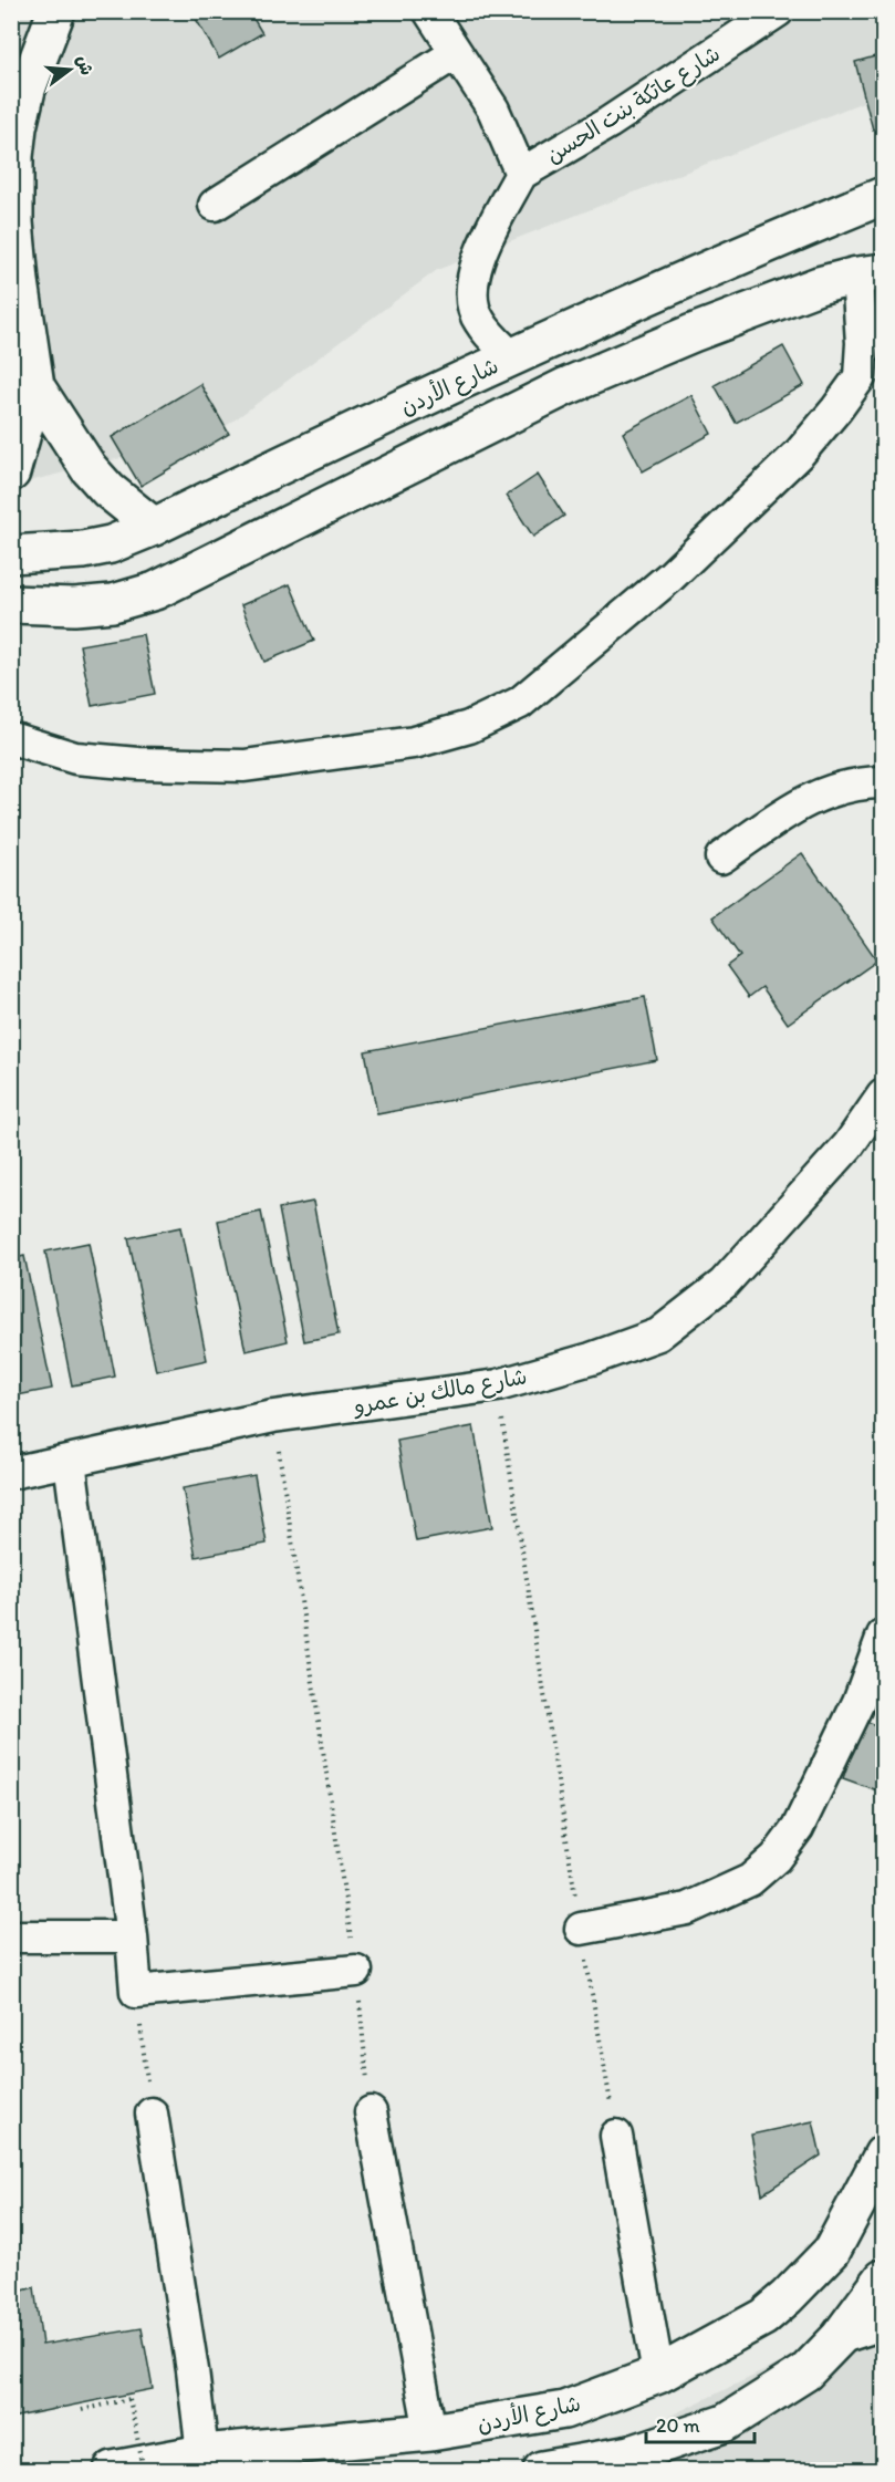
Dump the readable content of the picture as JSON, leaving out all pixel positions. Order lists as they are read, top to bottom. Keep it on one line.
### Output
{"streets":{"main road":["شارع الأردن"],"street":["شارع عاتكة بنت الحسن","شارع مالك بن عمرو"]},"scale_bar":"20 m","north":"right"}
